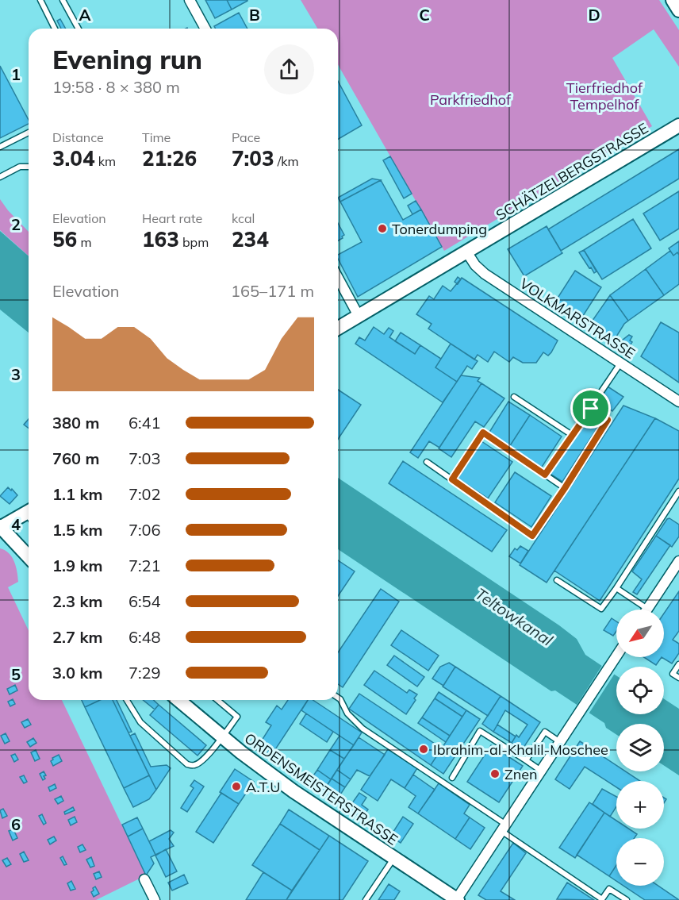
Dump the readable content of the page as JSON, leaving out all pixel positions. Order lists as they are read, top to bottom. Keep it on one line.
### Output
{"streets":{"street":["SCHÄTZELBERGSTRASSE","VOLKMARSTRASSE","ORDENSMEISTERSTRASSE"]},"crossings":[["SCHÄTZELBERGSTRASSE","VOLKMARSTRASSE"]],"water":["Teltowkanal"],"parks":["Tierfriedhof Tempelhof","Parkfriedhof"],"places":["Tonerdumping","Ibrahim-al-Khalil-Moschee","Znen","A.T.U"],"north":"bottom left","page":{"heading":["Evening run","19:58 · 8 × 380 m"],"stats":[["Distance","3.04 km"],["Time","21:26"],["Pace","7:03 /km"],["Elevation","56 m"],["Heart rate","163 bpm"],["kcal","234"]],"chart":["Elevation","165–171 m"],"list":[{"name":"380 m","note":"6:41"},{"name":"760 m","note":"7:03"},{"name":"1.1 km","note":"7:02"},{"name":"1.5 km","note":"7:06"},{"name":"1.9 km","note":"7:21"},{"name":"2.3 km","note":"6:54"},{"name":"2.7 km","note":"6:48"},{"name":"3.0 km","note":"7:29"}],"map_buttons":["+","−"]},"grid":{"columns":["A","B","C","D"],"rows":["1","2","3","4","5","6"]}}
